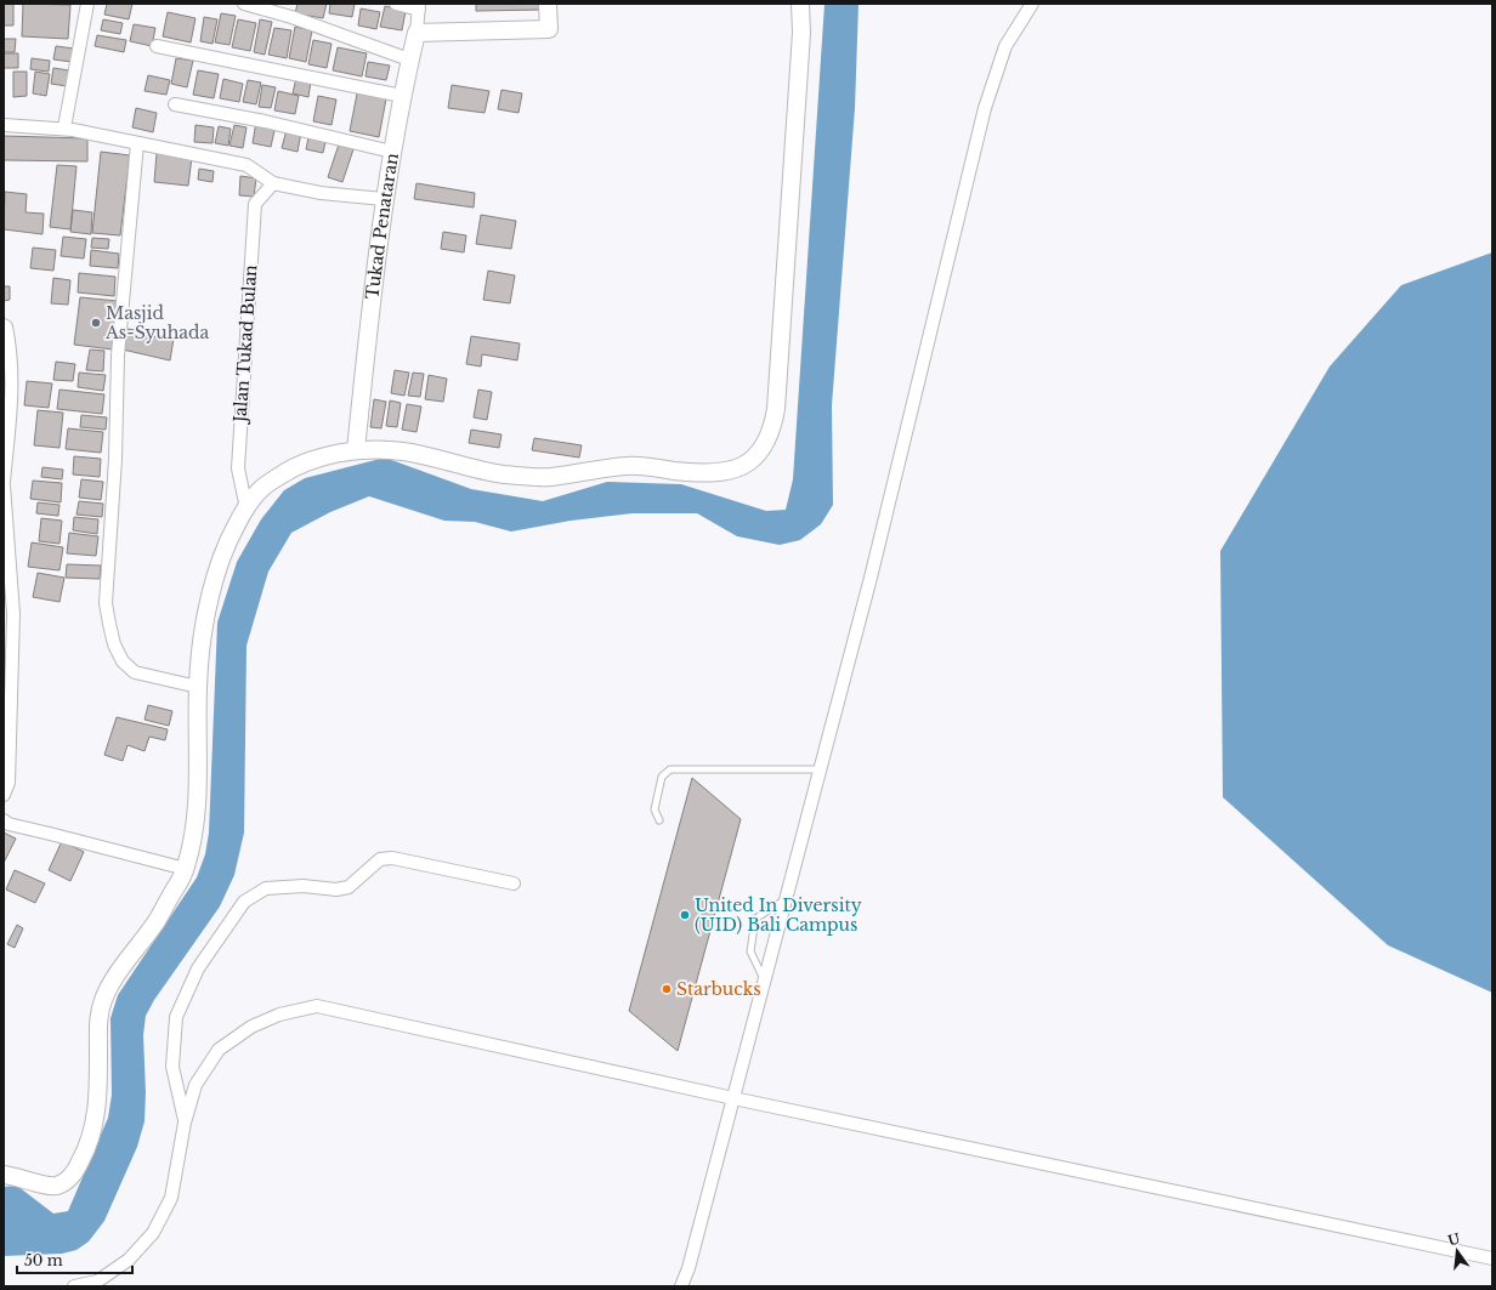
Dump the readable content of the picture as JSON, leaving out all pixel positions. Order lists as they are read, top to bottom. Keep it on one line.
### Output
{"streets":{"street":["Tukad Penataran","Jalan Tukad Bulan"]},"places":["Masjid As-Syuhada","United In Diversity (UID) Bali Campus","Starbucks"],"scale_bar":"50 m","north":"top"}
